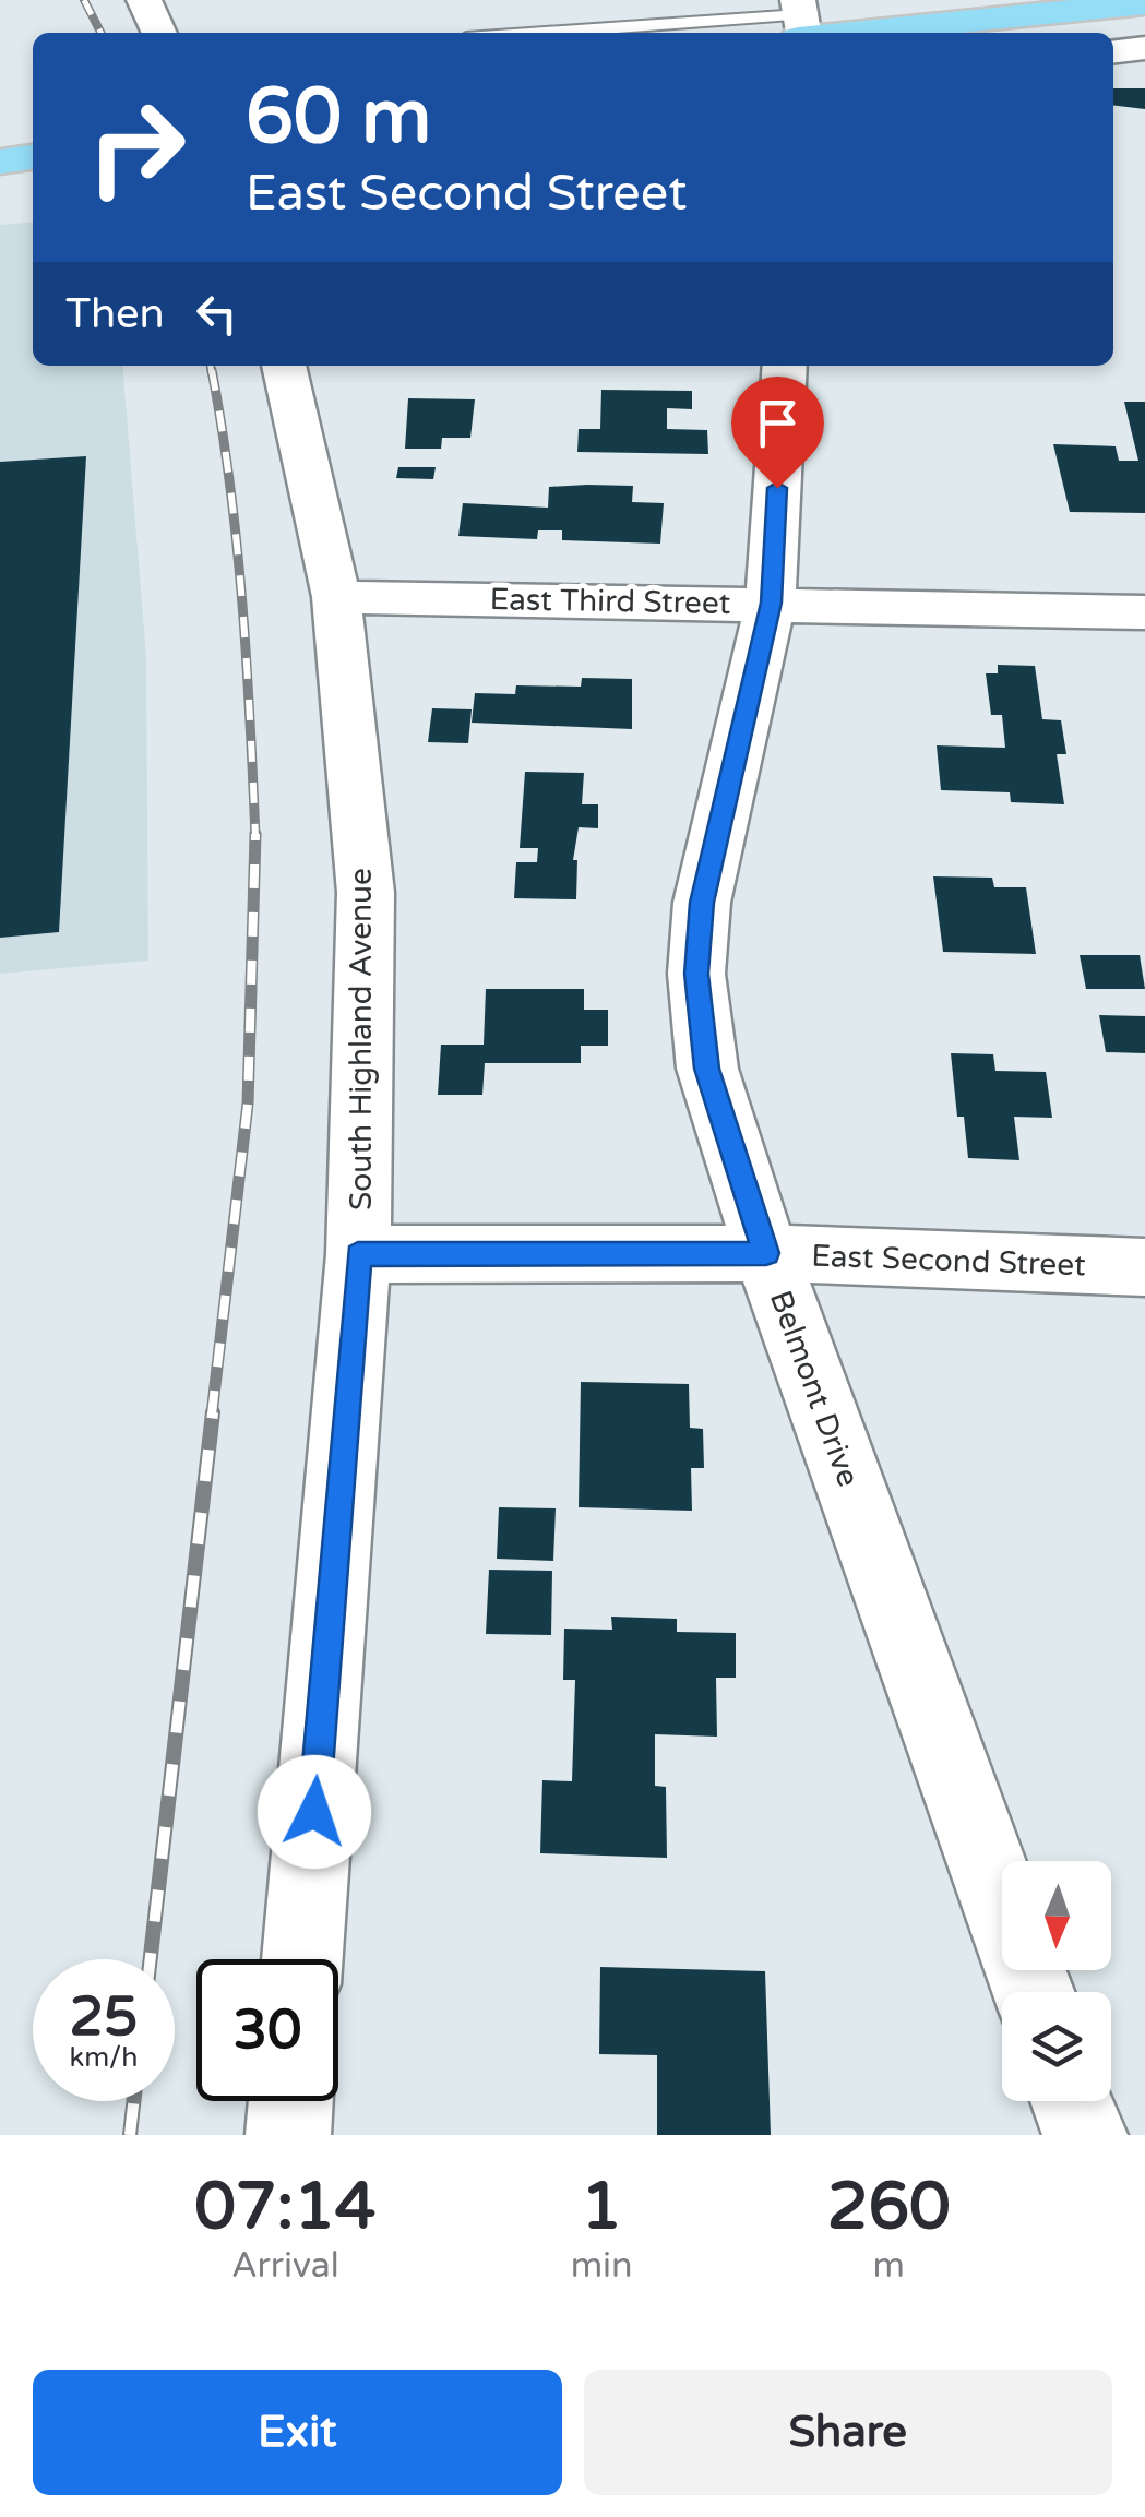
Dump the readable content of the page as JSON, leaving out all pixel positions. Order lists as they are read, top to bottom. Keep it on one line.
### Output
{"streets":{"street":["East Third Street","South Highland Avenue","East Second Street","Belmont Drive"]},"crossings":[["East Third Street","South Highland Avenue"],["East Third Street","Belmont Drive"],["South Highland Avenue","East Second Street"],["East Second Street","Belmont Drive"]],"north":"bottom","page":{"turn":["60 m","East Second Street"],"then":"Then","speed":"25 km/h","limit":"30","eta":["07:14","Arrival","1","min","260","m"],"buttons":["Exit","Share"]}}
